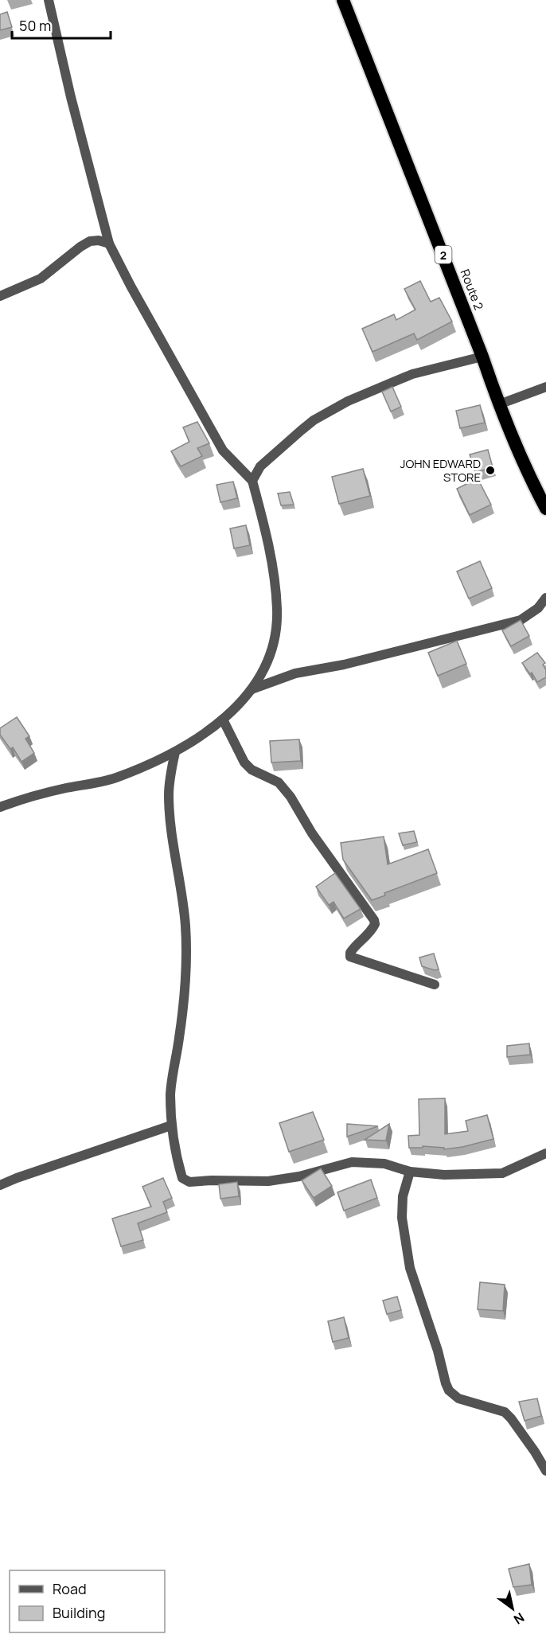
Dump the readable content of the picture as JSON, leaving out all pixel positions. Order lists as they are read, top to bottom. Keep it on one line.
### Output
{"streets":{"highway":["2","Route 2"]},"places":["JOHN EDWARD STORE"],"legend":["Road","Building"],"scale_bar":"50 m","north":"bottom right"}
